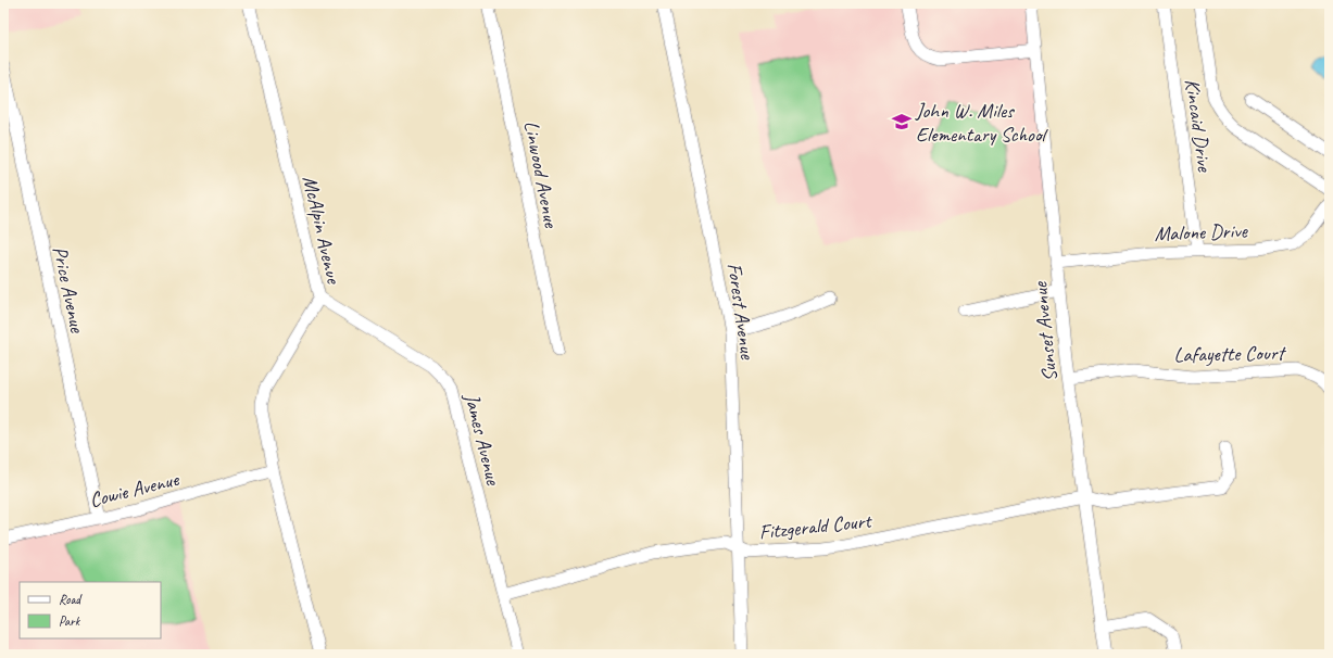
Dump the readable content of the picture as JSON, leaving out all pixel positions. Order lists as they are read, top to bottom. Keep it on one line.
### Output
{"streets":{"street":["Kincaid Drive","Linwood Avenue","McAlpin Avenue","Malone Drive","Price Avenue","Forest Avenue","Sunset Avenue","Lafayette Court","James Avenue","Cowie Avenue","Fitzgerald Court"]},"crossings":[["Kincaid Drive","Malone Drive"],["McAlpin Avenue","James Avenue"],["McAlpin Avenue","Cowie Avenue"],["Malone Drive","Sunset Avenue"],["Price Avenue","Cowie Avenue"],["Forest Avenue","Fitzgerald Court"],["Sunset Avenue","Lafayette Court"],["Sunset Avenue","Fitzgerald Court"],["James Avenue","Fitzgerald Court"]],"places":{"school or university":["John W. Miles Elementary School"]},"legend":["Road","Park"]}
